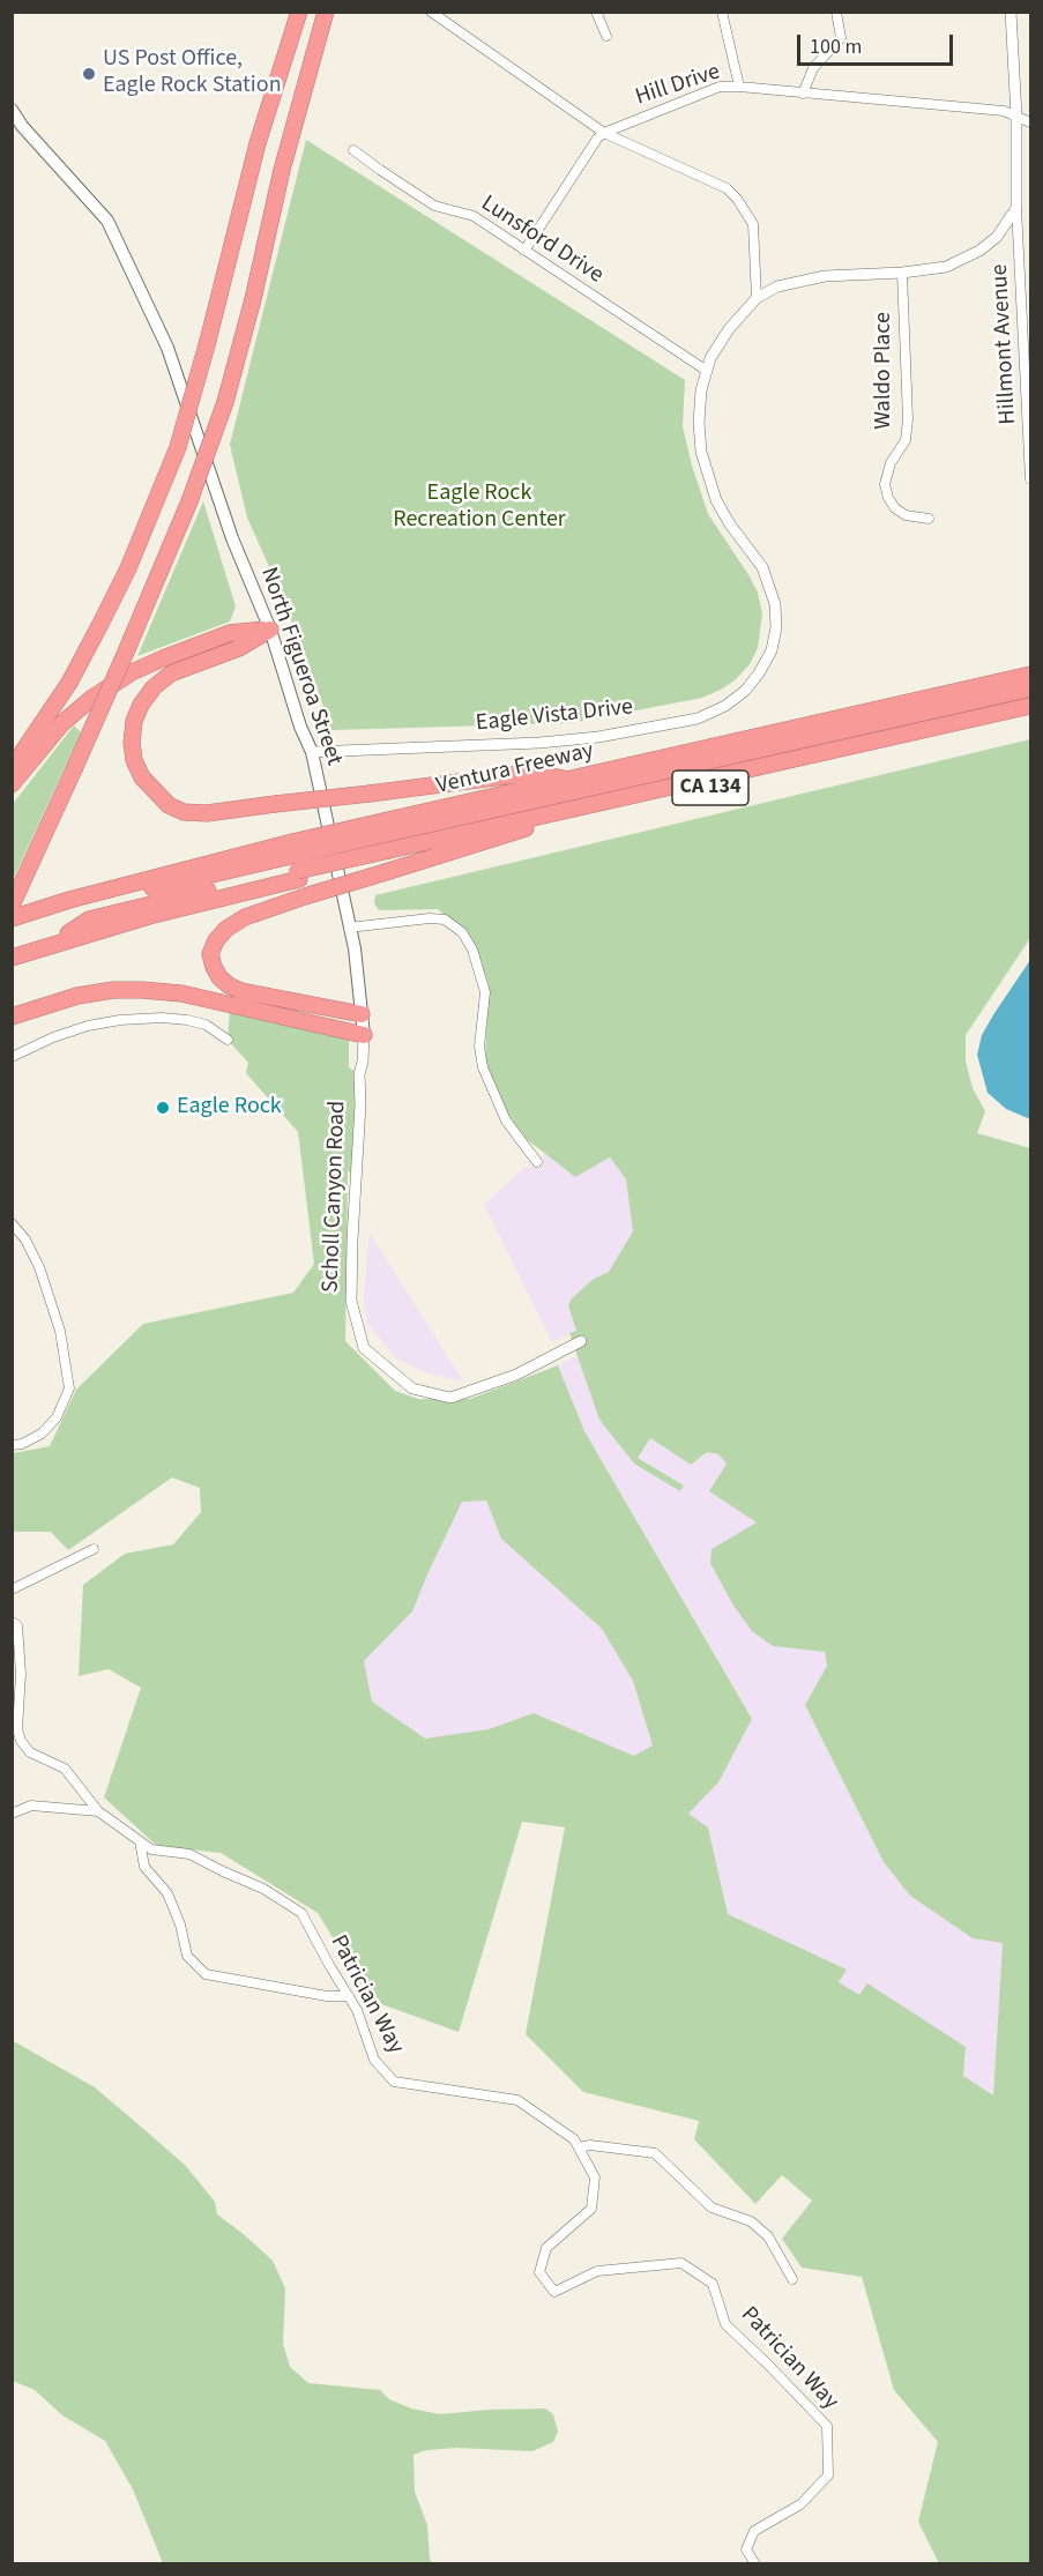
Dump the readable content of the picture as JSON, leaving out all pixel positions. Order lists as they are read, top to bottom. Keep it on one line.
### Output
{"streets":{"highway":["Ventura Freeway","CA 134"],"main road":["North Figueroa Street","Scholl Canyon Road"],"street":["Hill Drive","Lunsford Drive","Hillmont Avenue","Waldo Place","Eagle Vista Drive","Patrician Way"]},"crossings":[["Hill Drive","Lunsford Drive"],["Lunsford Drive","Eagle Vista Drive"],["Hillmont Avenue","Eagle Vista Drive"],["Waldo Place","Eagle Vista Drive"],["North Figueroa Street","Eagle Vista Drive"],["North Figueroa Street","Scholl Canyon Road"]],"parks":["Eagle Rock Recreation Center"],"places":["US Post Office, Eagle Rock Station","Eagle Rock"],"scale_bar":"100 m"}
